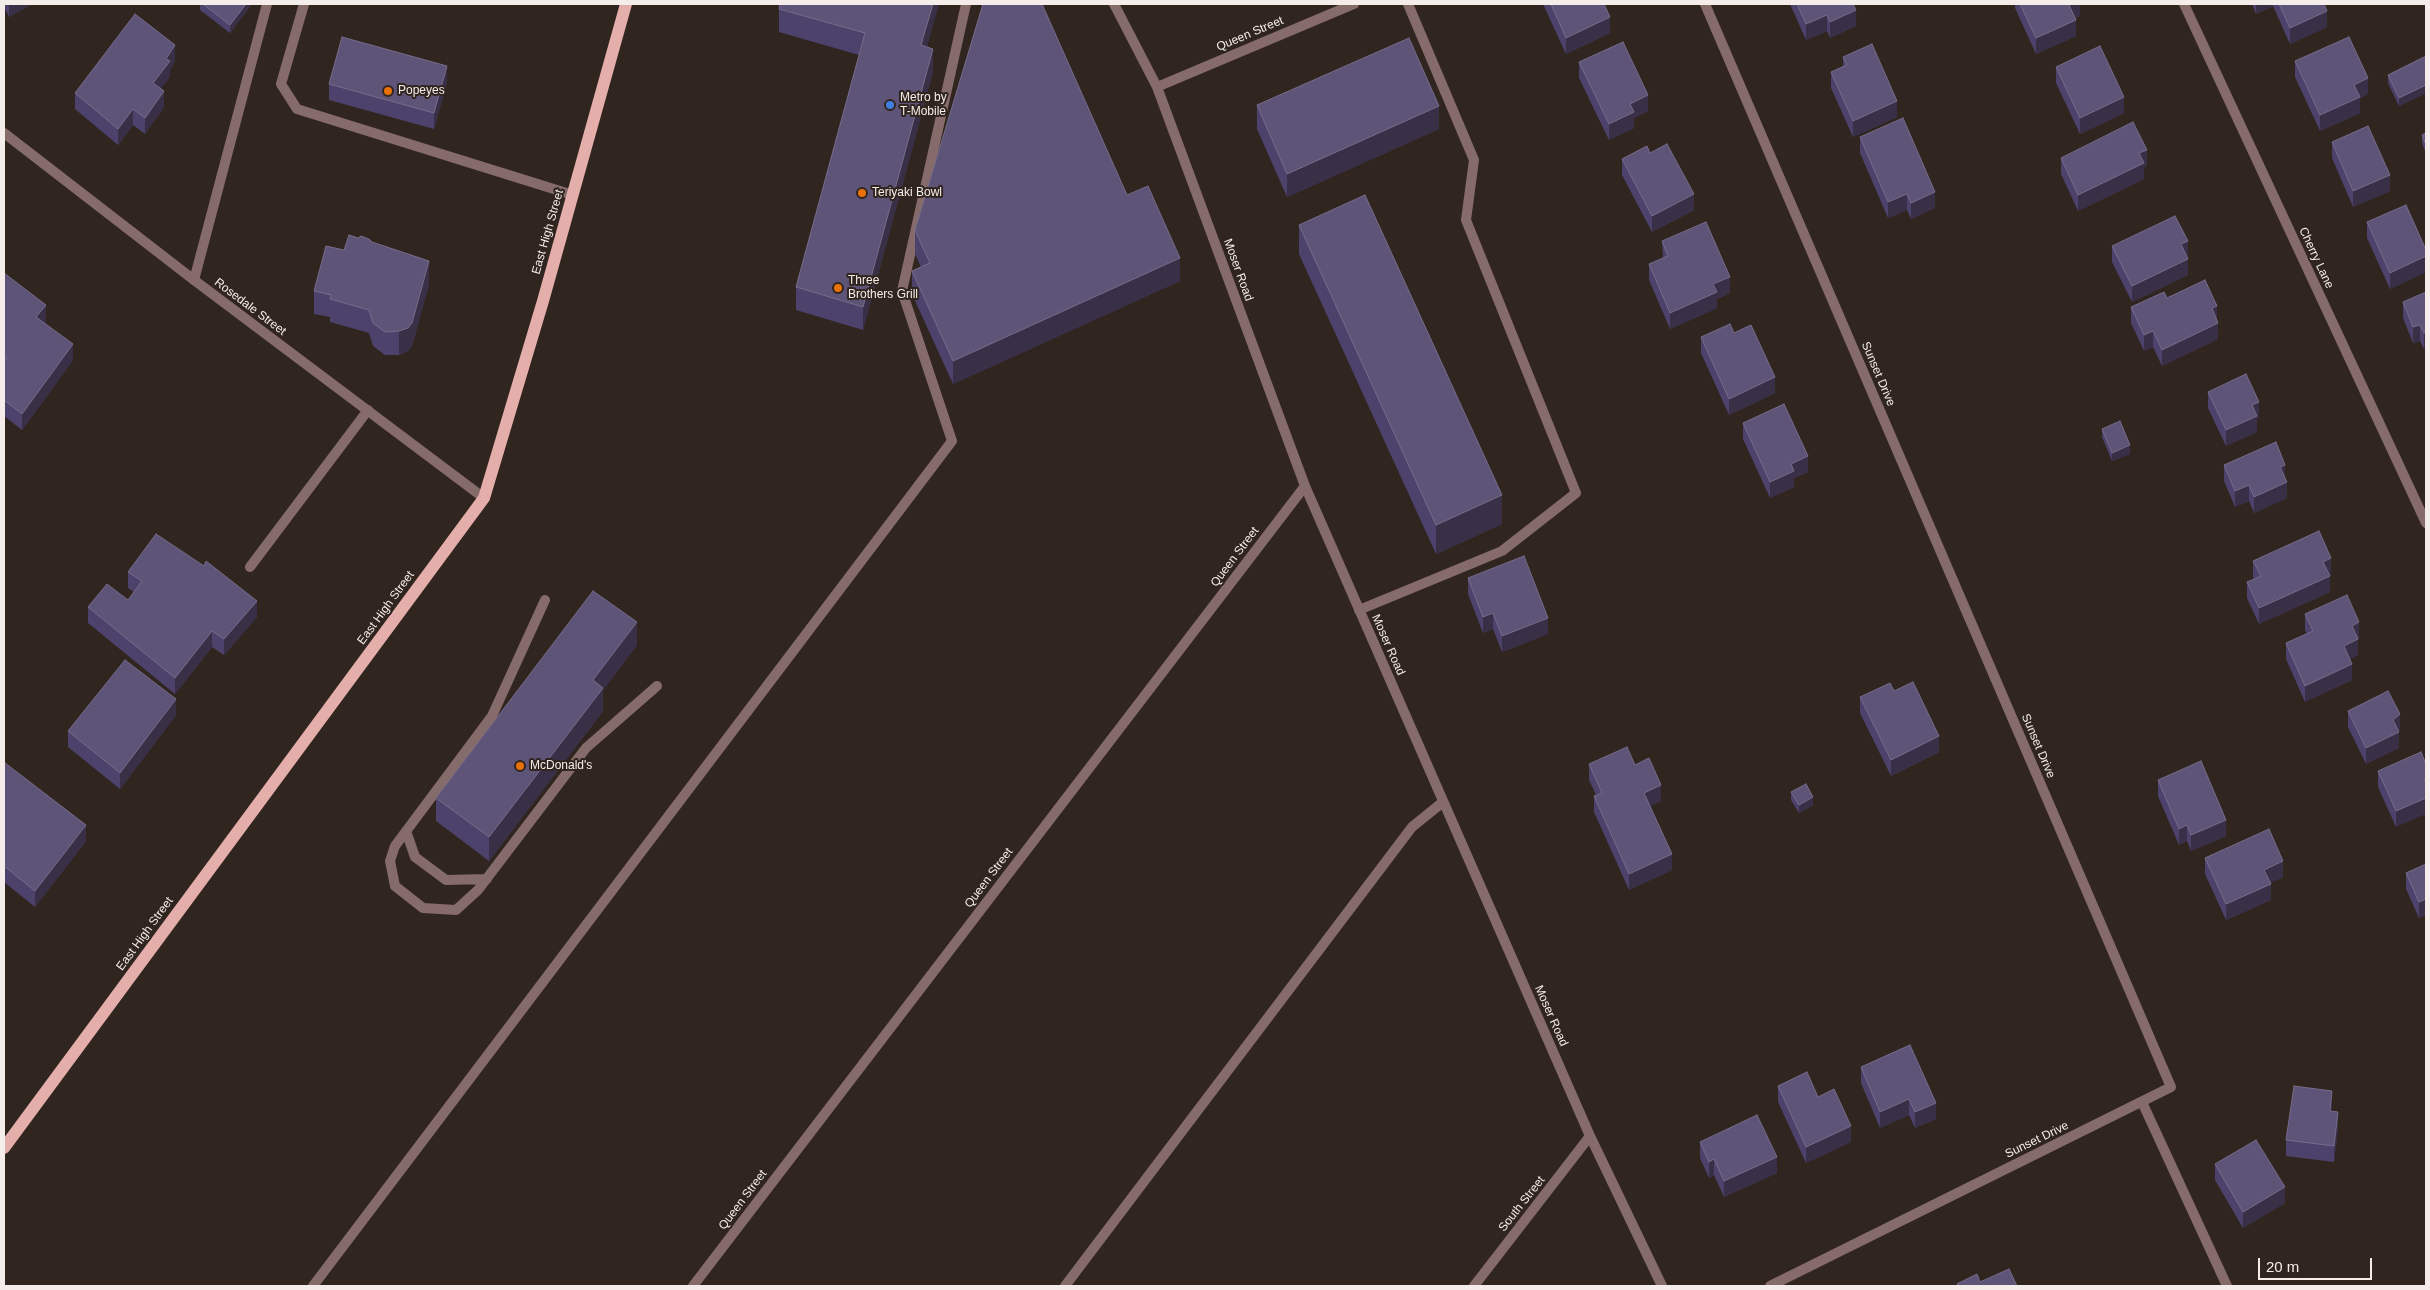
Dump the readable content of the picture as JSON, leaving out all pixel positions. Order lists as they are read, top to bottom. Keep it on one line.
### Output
{"streets":{"main road":["East High Street"],"street":["Queen Street","Cherry Lane","Moser Road","Rosedale Street","Sunset Drive","South Street"]},"crossings":[["Queen Street","Moser Road"],["East High Street","Rosedale Street"],["Moser Road","South Street"]],"places":["Popeyes","Metro by T-Mobile","Teriyaki Bowl","Three Brothers Grill","McDonald's"],"scale_bar":"20 m"}
